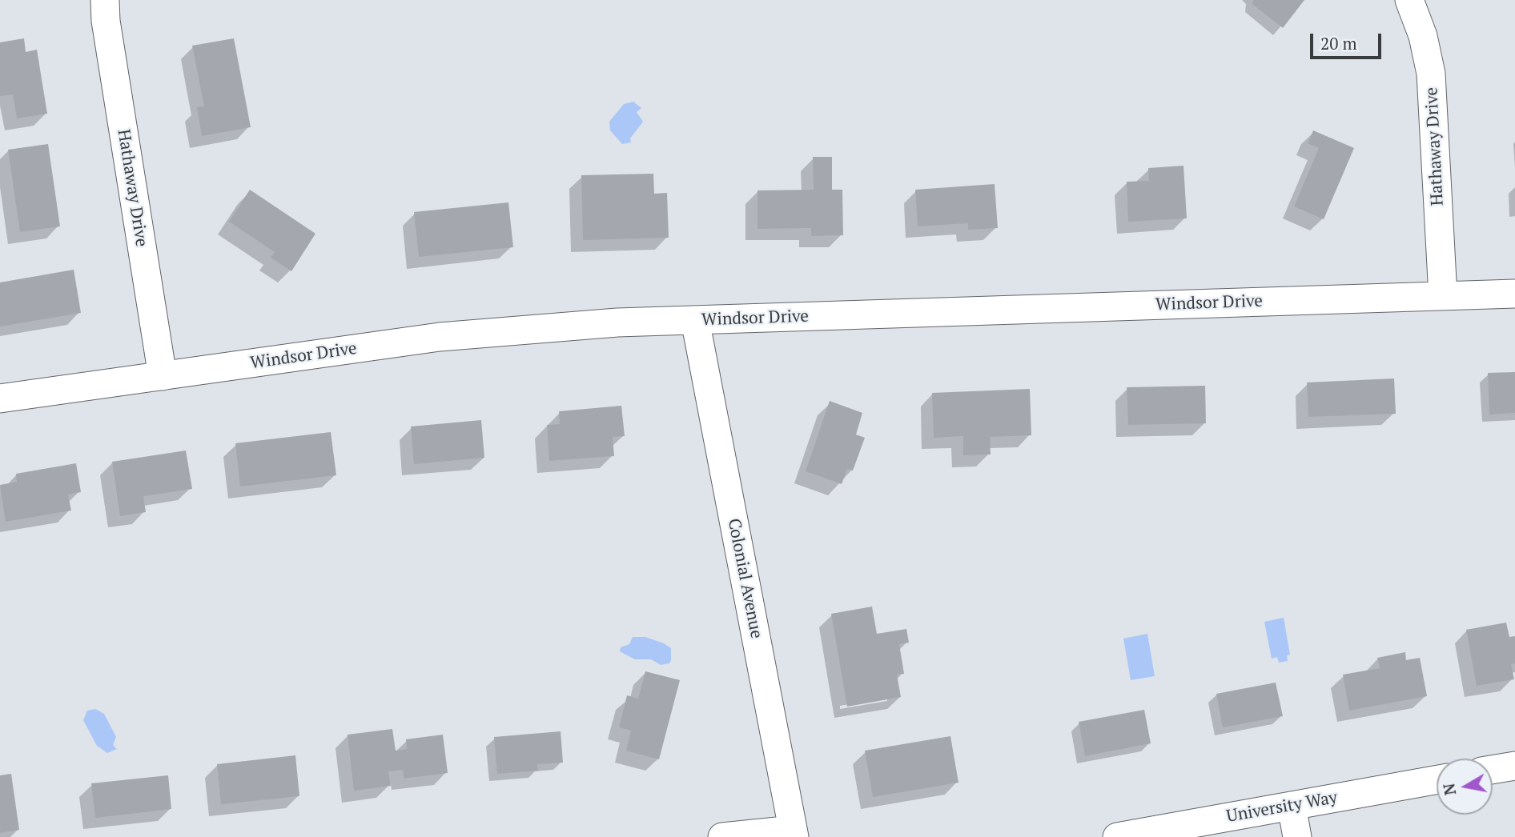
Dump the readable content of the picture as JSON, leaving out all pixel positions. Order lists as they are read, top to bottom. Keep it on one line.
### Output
{"streets":{"street":["Hathaway Drive","Windsor Drive","Colonial Avenue","University Way"]},"crossings":[["Hathaway Drive","Windsor Drive"],["Windsor Drive","Colonial Avenue"]],"scale_bar":"20 m","north":"left"}
